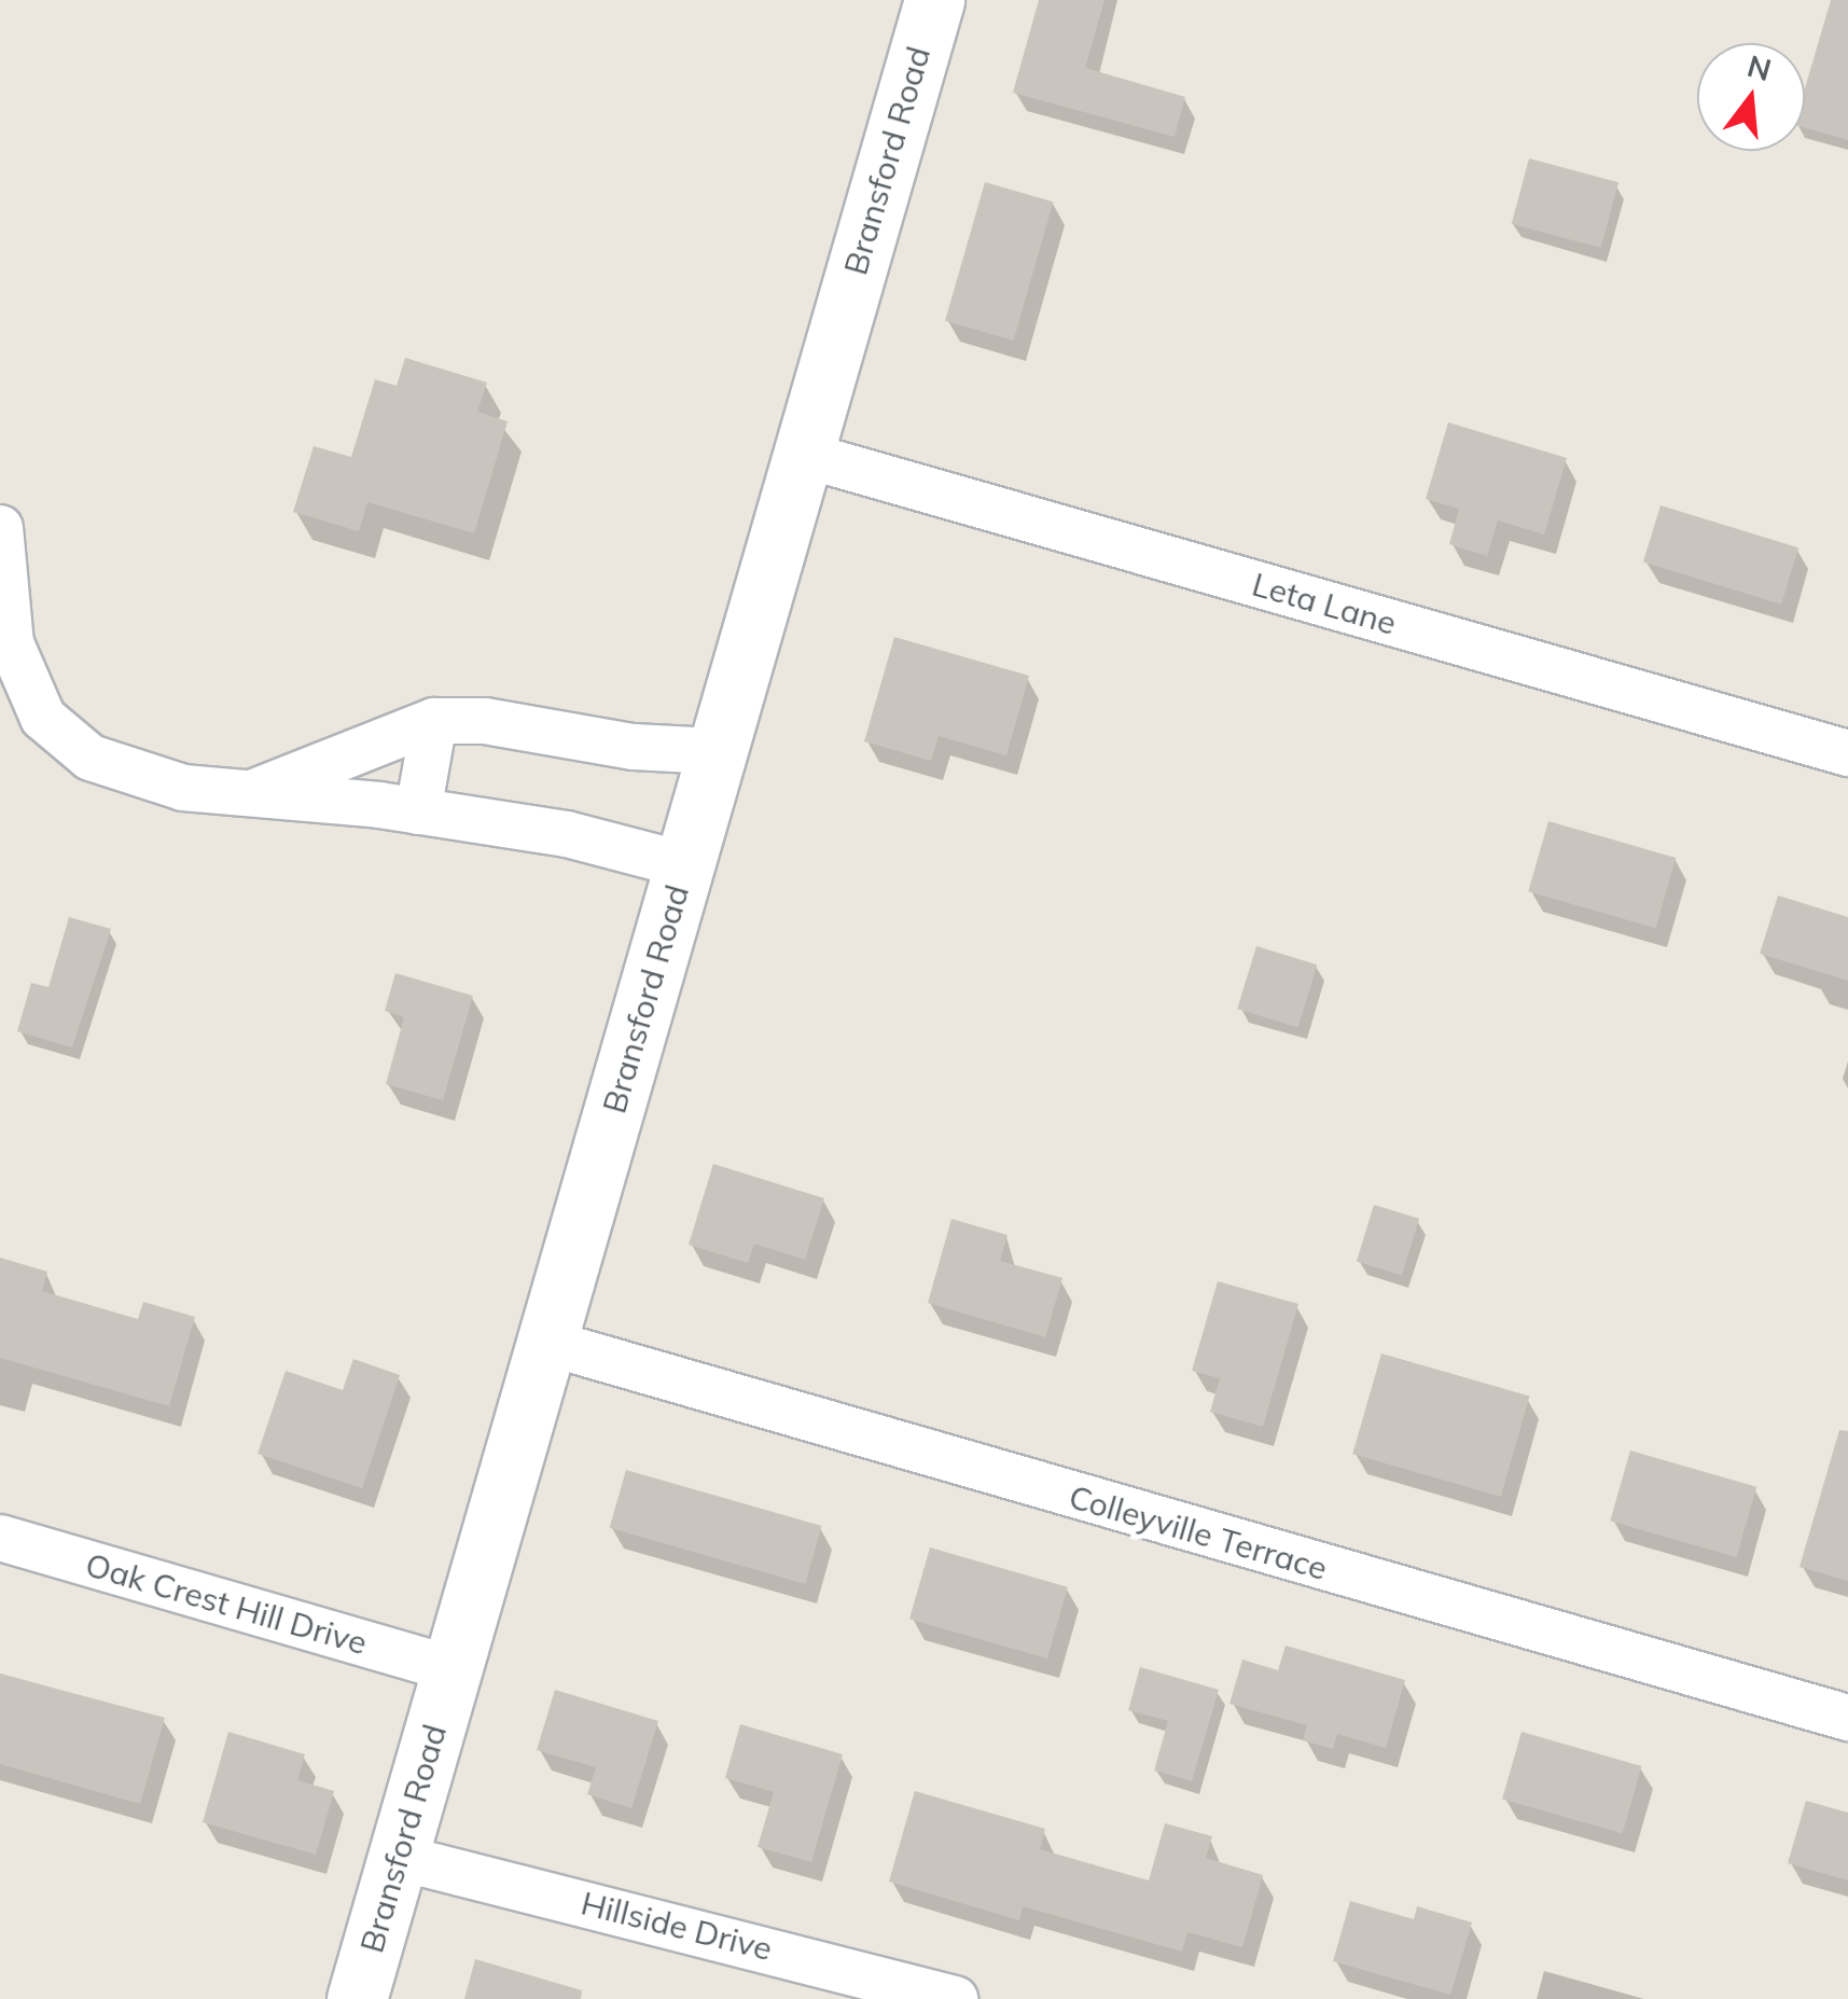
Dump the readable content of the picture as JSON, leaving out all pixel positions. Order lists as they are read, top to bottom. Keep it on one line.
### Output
{"streets":{"street":["Bransford Road","Leta Lane","Colleyville Terrace","Oak Crest Hill Drive","Hillside Drive"]},"crossings":[["Bransford Road","Leta Lane"],["Bransford Road","Colleyville Terrace"],["Bransford Road","Oak Crest Hill Drive"],["Bransford Road","Hillside Drive"]],"north":"top"}
